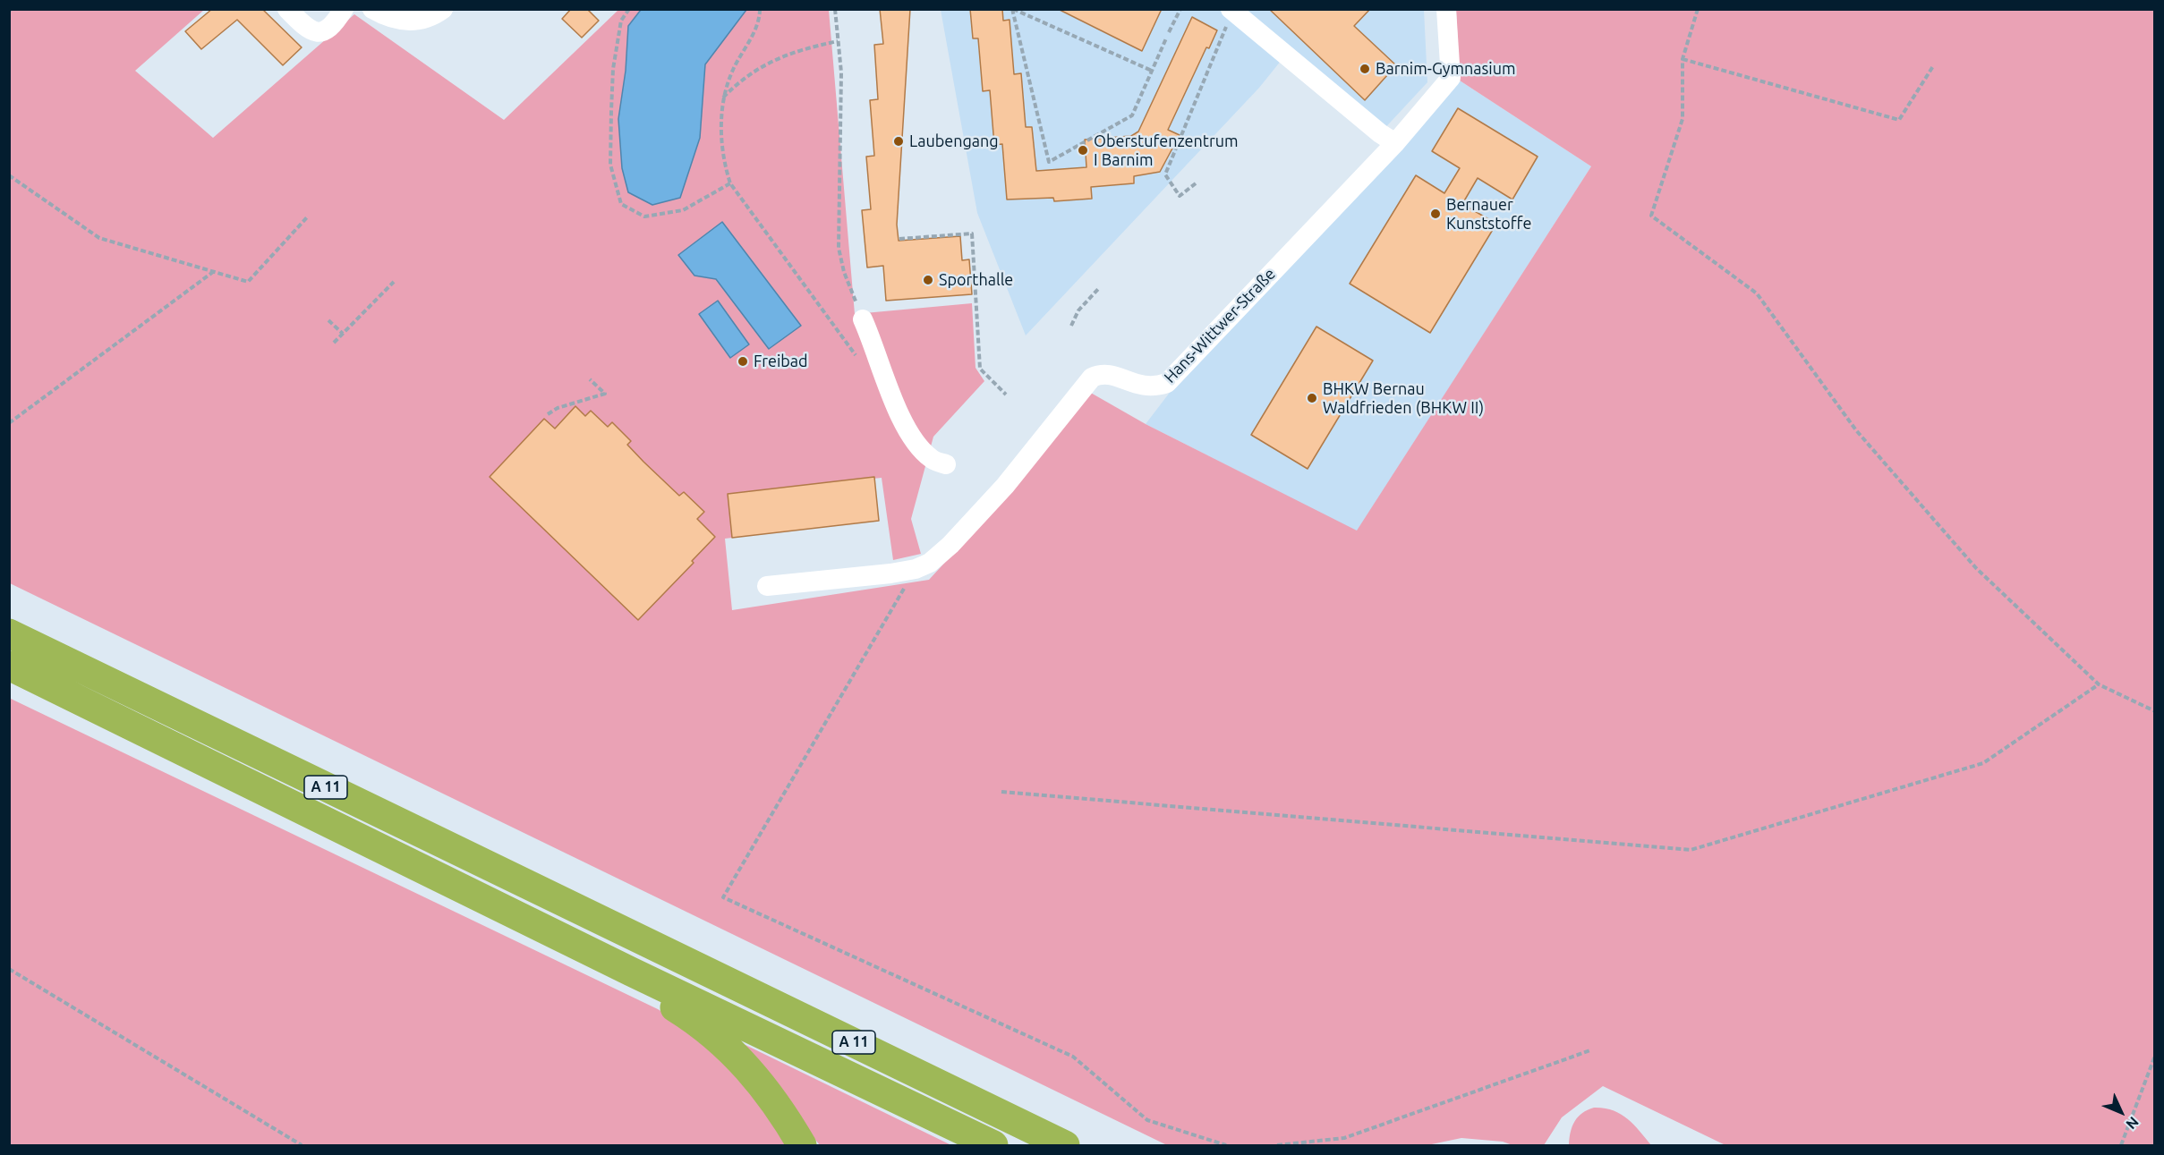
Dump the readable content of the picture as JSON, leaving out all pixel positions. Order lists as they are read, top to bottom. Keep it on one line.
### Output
{"streets":{"highway":["A 11"],"street":["Hans-Wittwer-Straße"]},"places":["Barnim-Gymnasium","Laubengang","Oberstufenzentrum I Barnim","Bernauer Kunststoffe","Sporthalle","Freibad","BHKW Bernau Waldfrieden (BHKW II)"],"north":"bottom right"}
